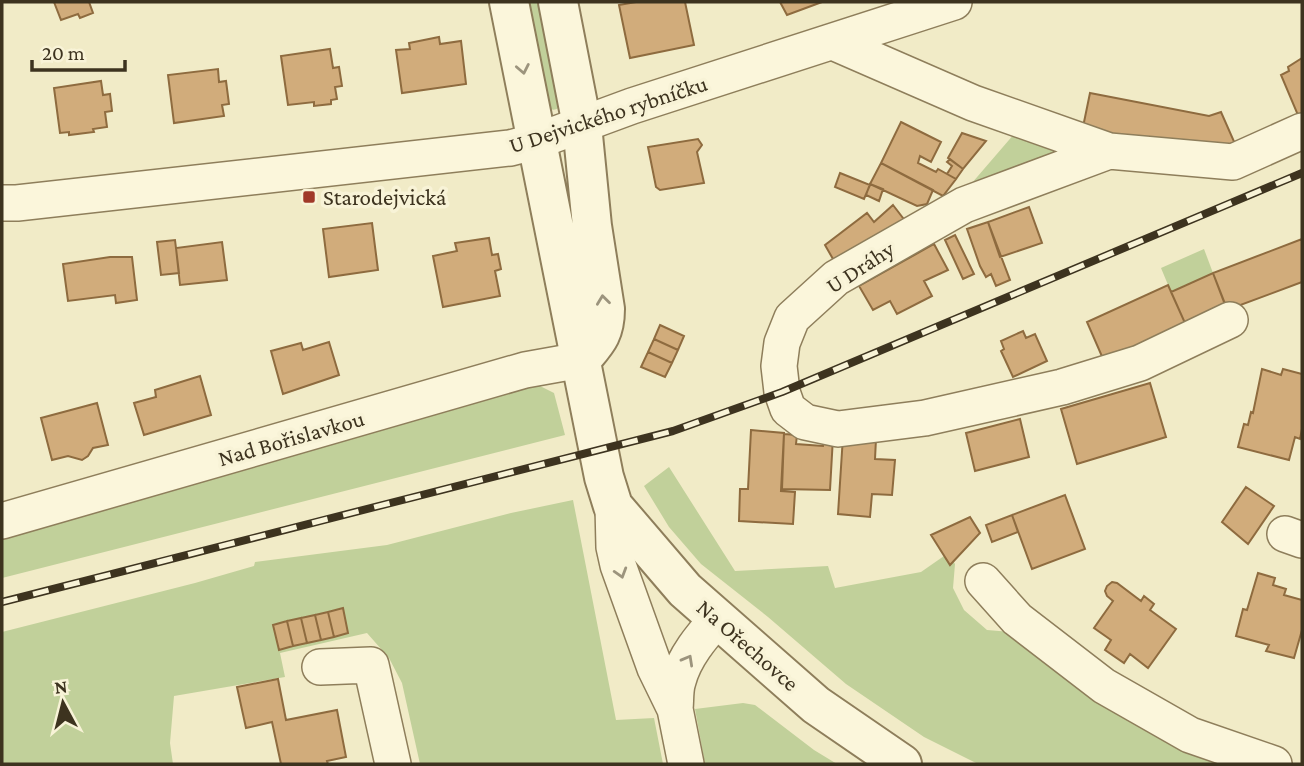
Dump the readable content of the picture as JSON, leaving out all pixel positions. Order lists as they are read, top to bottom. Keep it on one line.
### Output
{"streets":{"street":["U Dejvického rybníčku","U Dráhy","Nad Bořislavkou","Na Ořechovce"]},"places":{"transit":["Starodejvická"]},"scale_bar":"20 m","north":"top"}
